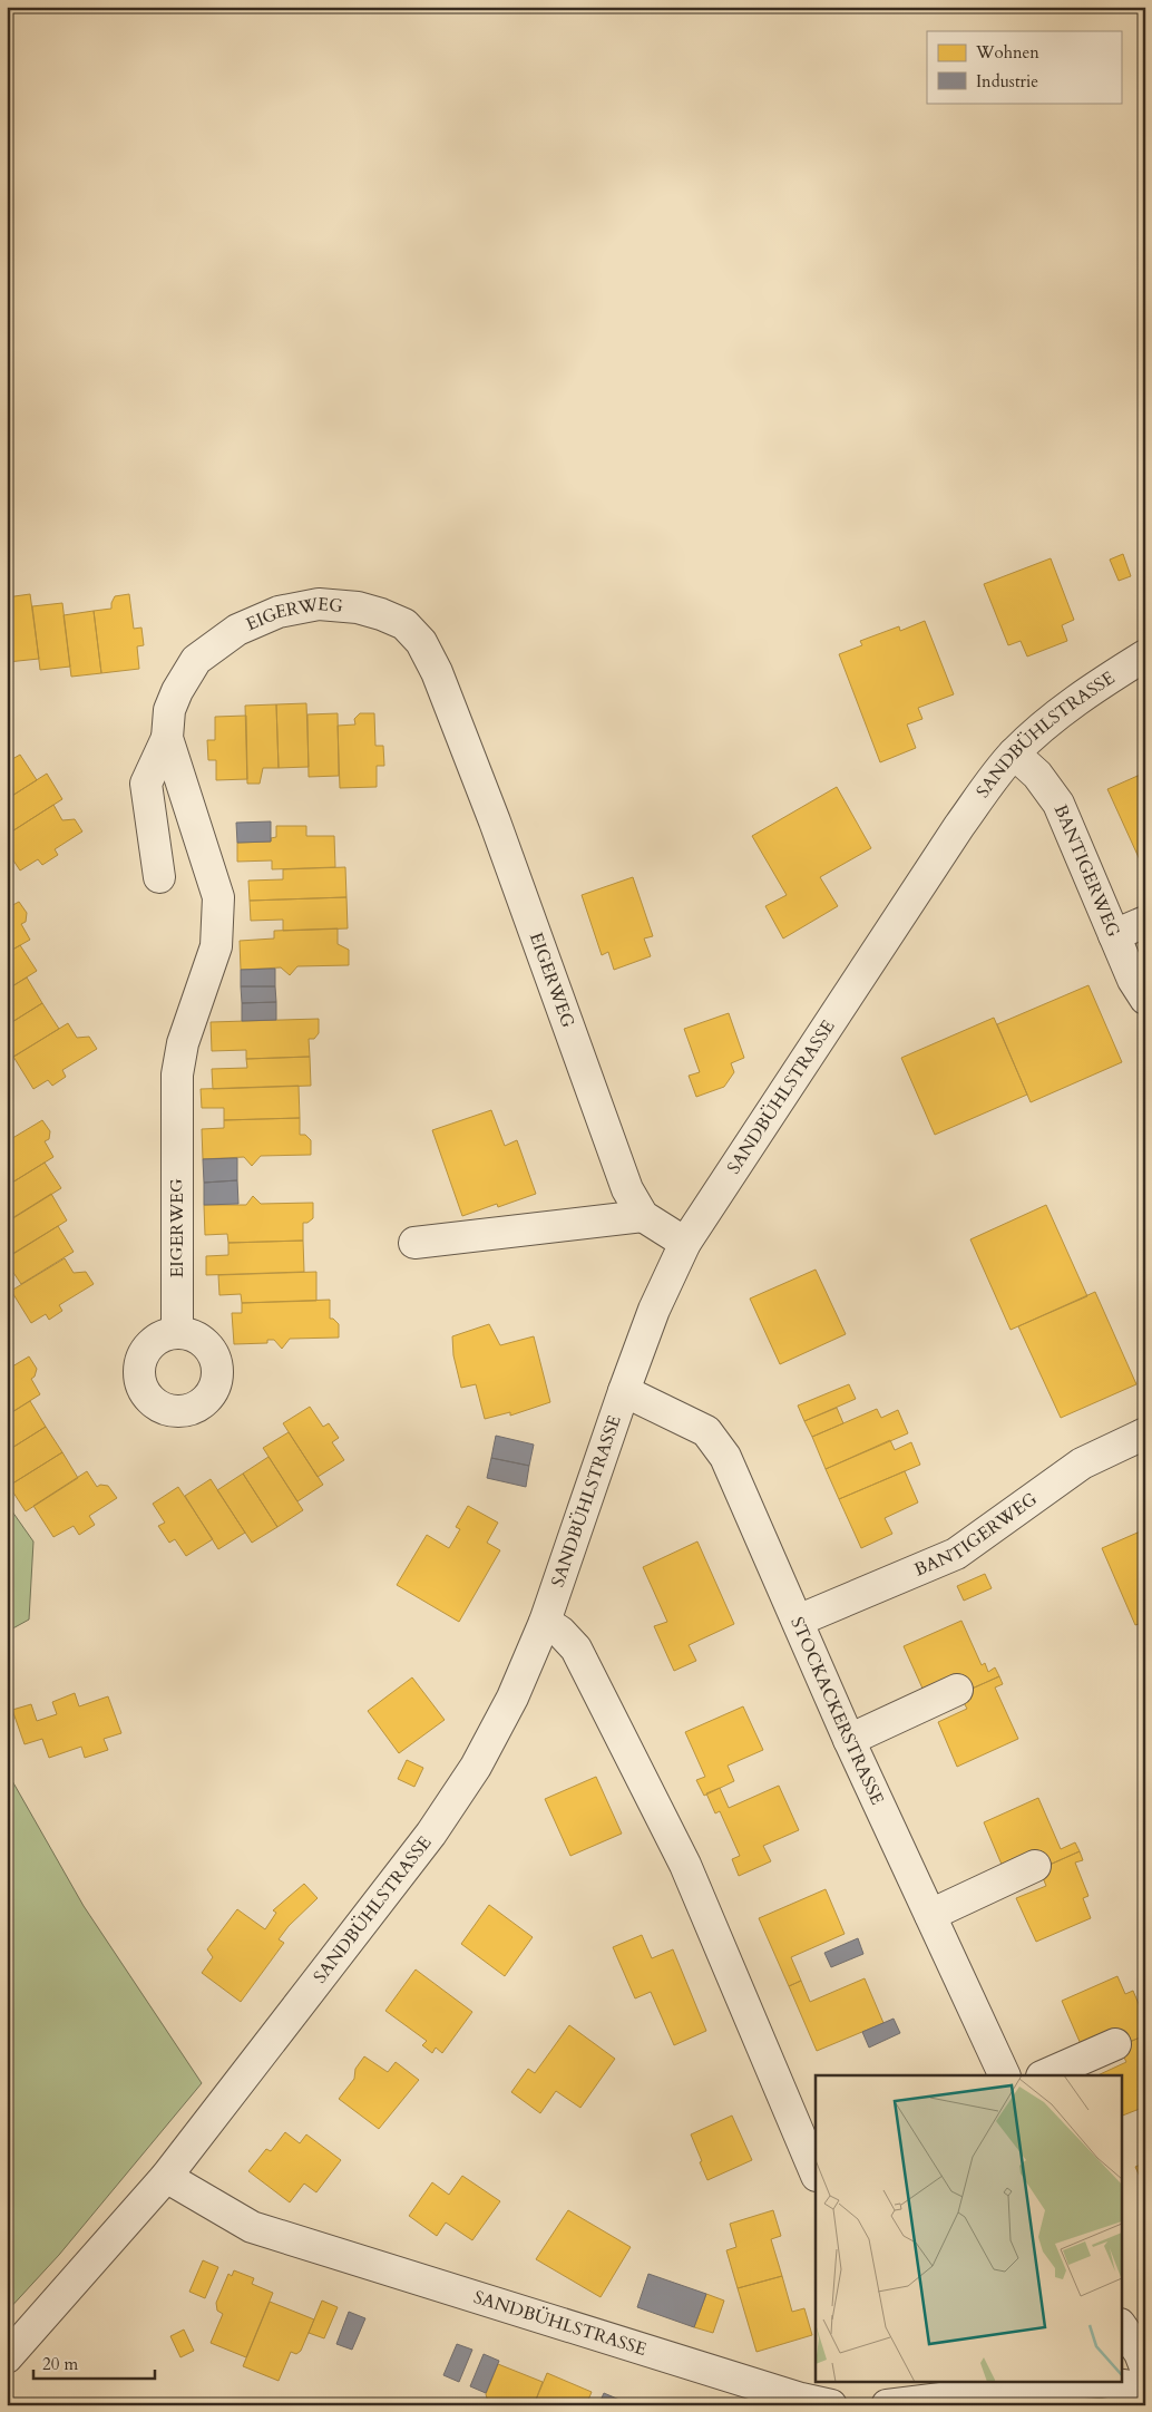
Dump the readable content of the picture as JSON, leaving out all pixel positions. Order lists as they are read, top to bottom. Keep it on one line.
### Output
{"streets":{"street":["EIGERWEG","SANDBÜHLSTRASSE","BANTIGERWEG","STOCKACKERSTRASSE"]},"crossings":[["EIGERWEG","SANDBÜHLSTRASSE"],["SANDBÜHLSTRASSE","BANTIGERWEG"],["SANDBÜHLSTRASSE","STOCKACKERSTRASSE"],["BANTIGERWEG","STOCKACKERSTRASSE"]],"legend":["Wohnen","Industrie"],"scale_bar":"20 m"}
